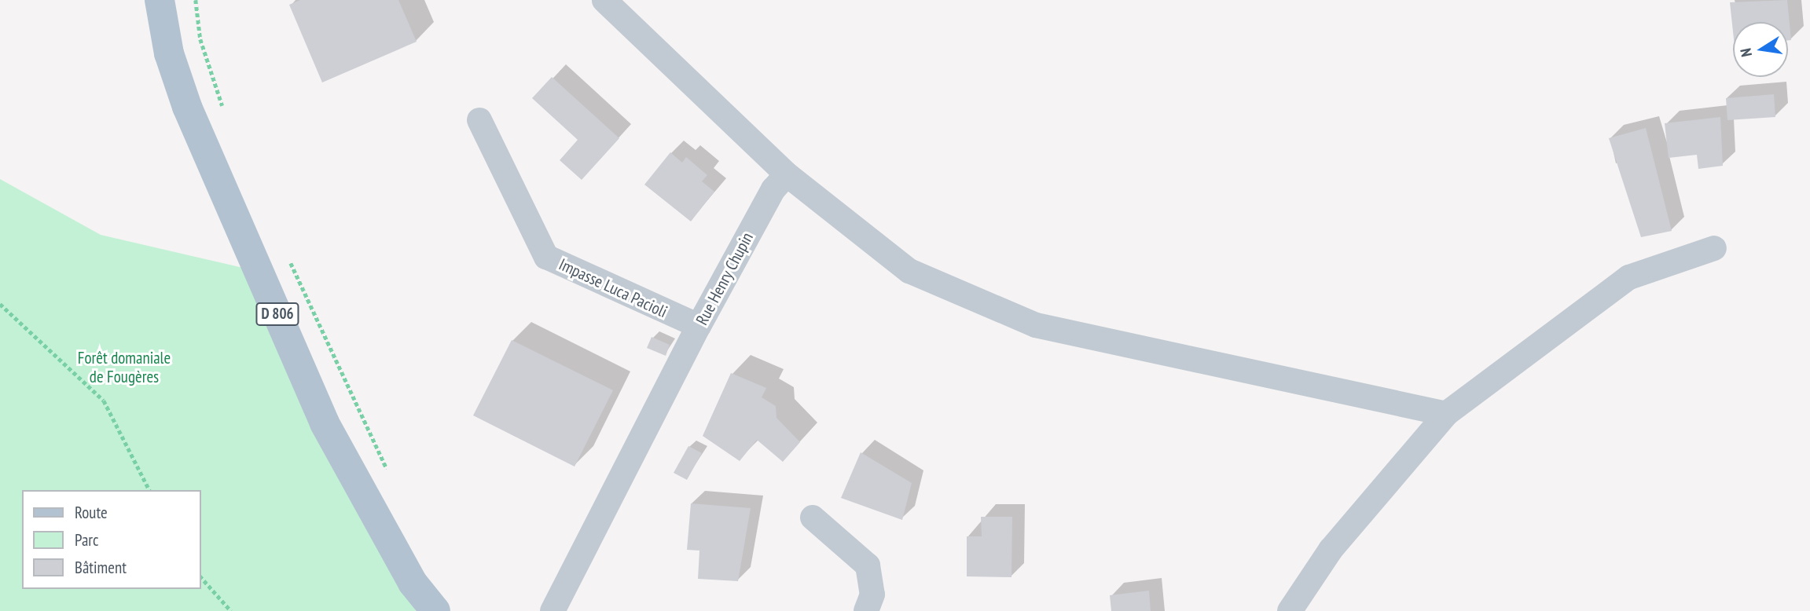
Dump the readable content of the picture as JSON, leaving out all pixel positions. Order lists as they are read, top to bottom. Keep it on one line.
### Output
{"streets":{"main road":["D 806"],"street":["Rue Henry Chupin","Impasse Luca Pacioli"]},"crossings":[["Rue Henry Chupin","Impasse Luca Pacioli"]],"parks":["Forêt domaniale de Fougères"],"legend":["Route","Parc","Bâtiment"],"north":"left"}
